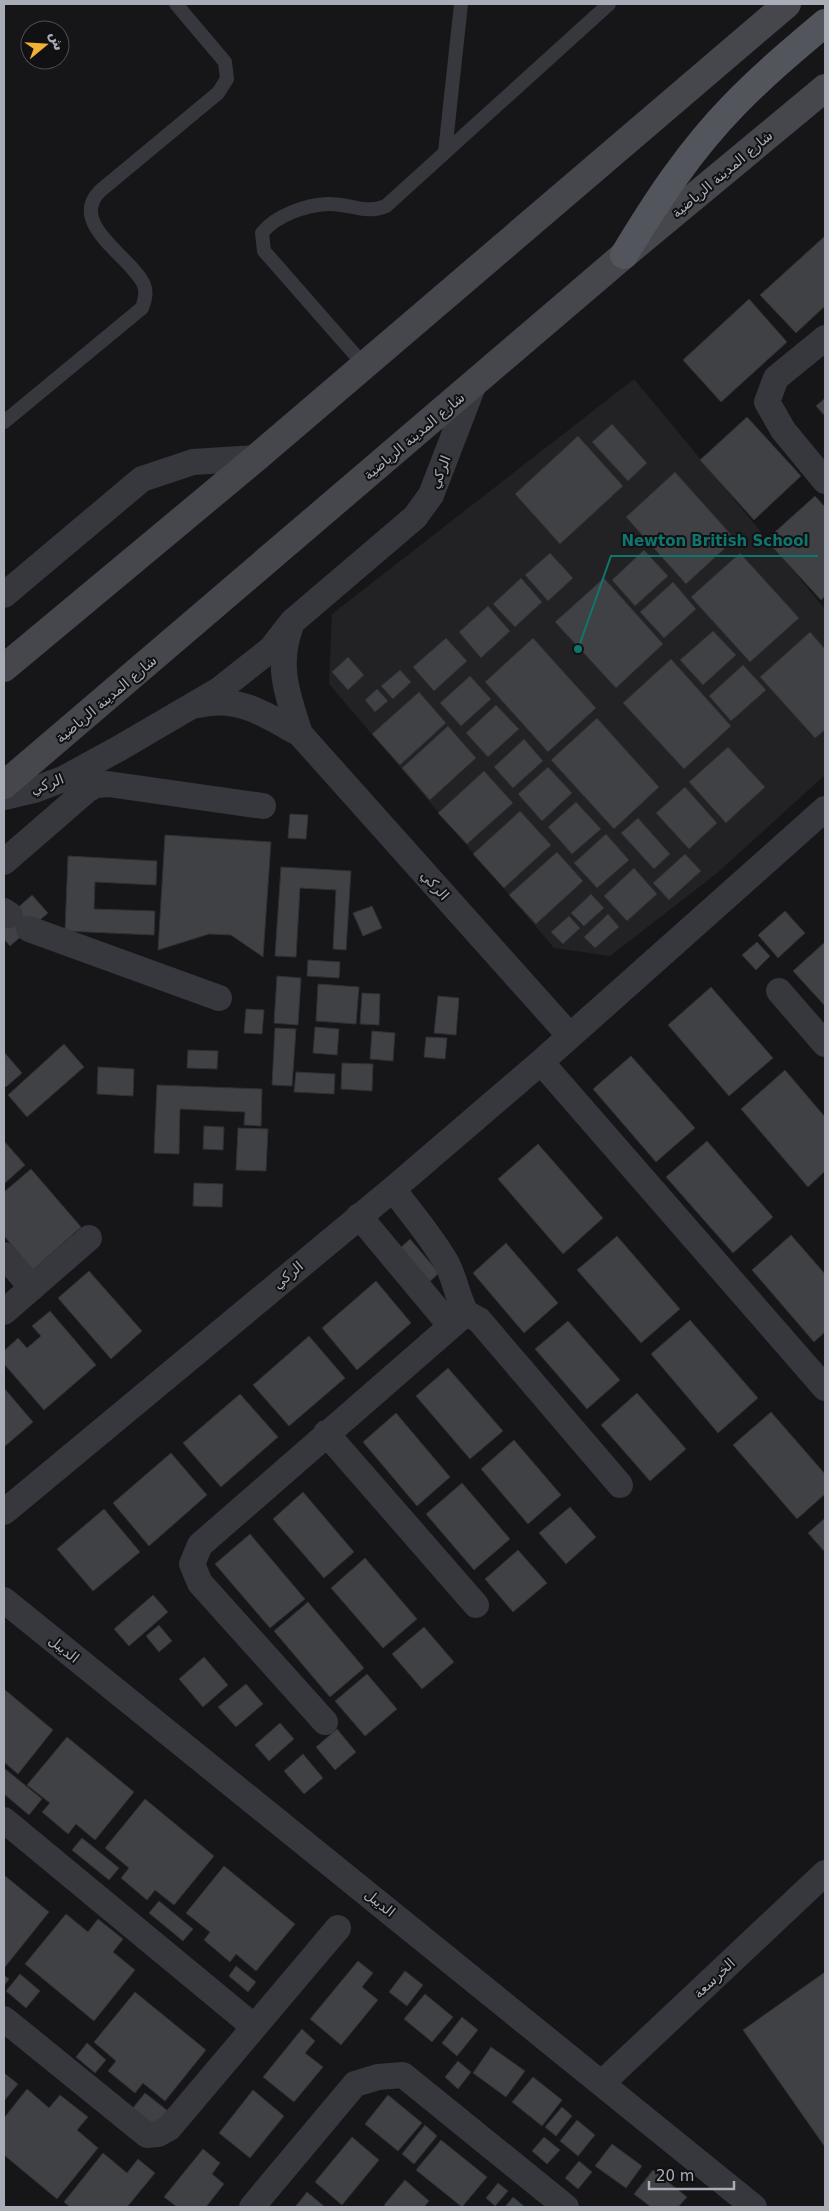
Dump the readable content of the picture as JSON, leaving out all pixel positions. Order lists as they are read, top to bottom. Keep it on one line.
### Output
{"streets":{"main road":["شارع المدينة الرياضية"],"street":["الركي","الديبل","الخرسعة"]},"crossings":[["شارع المدينة الرياضية","الركي"],["الديبل","الخرسعة"]],"places":["Newton British School"],"scale_bar":"20 m","north":"right"}
